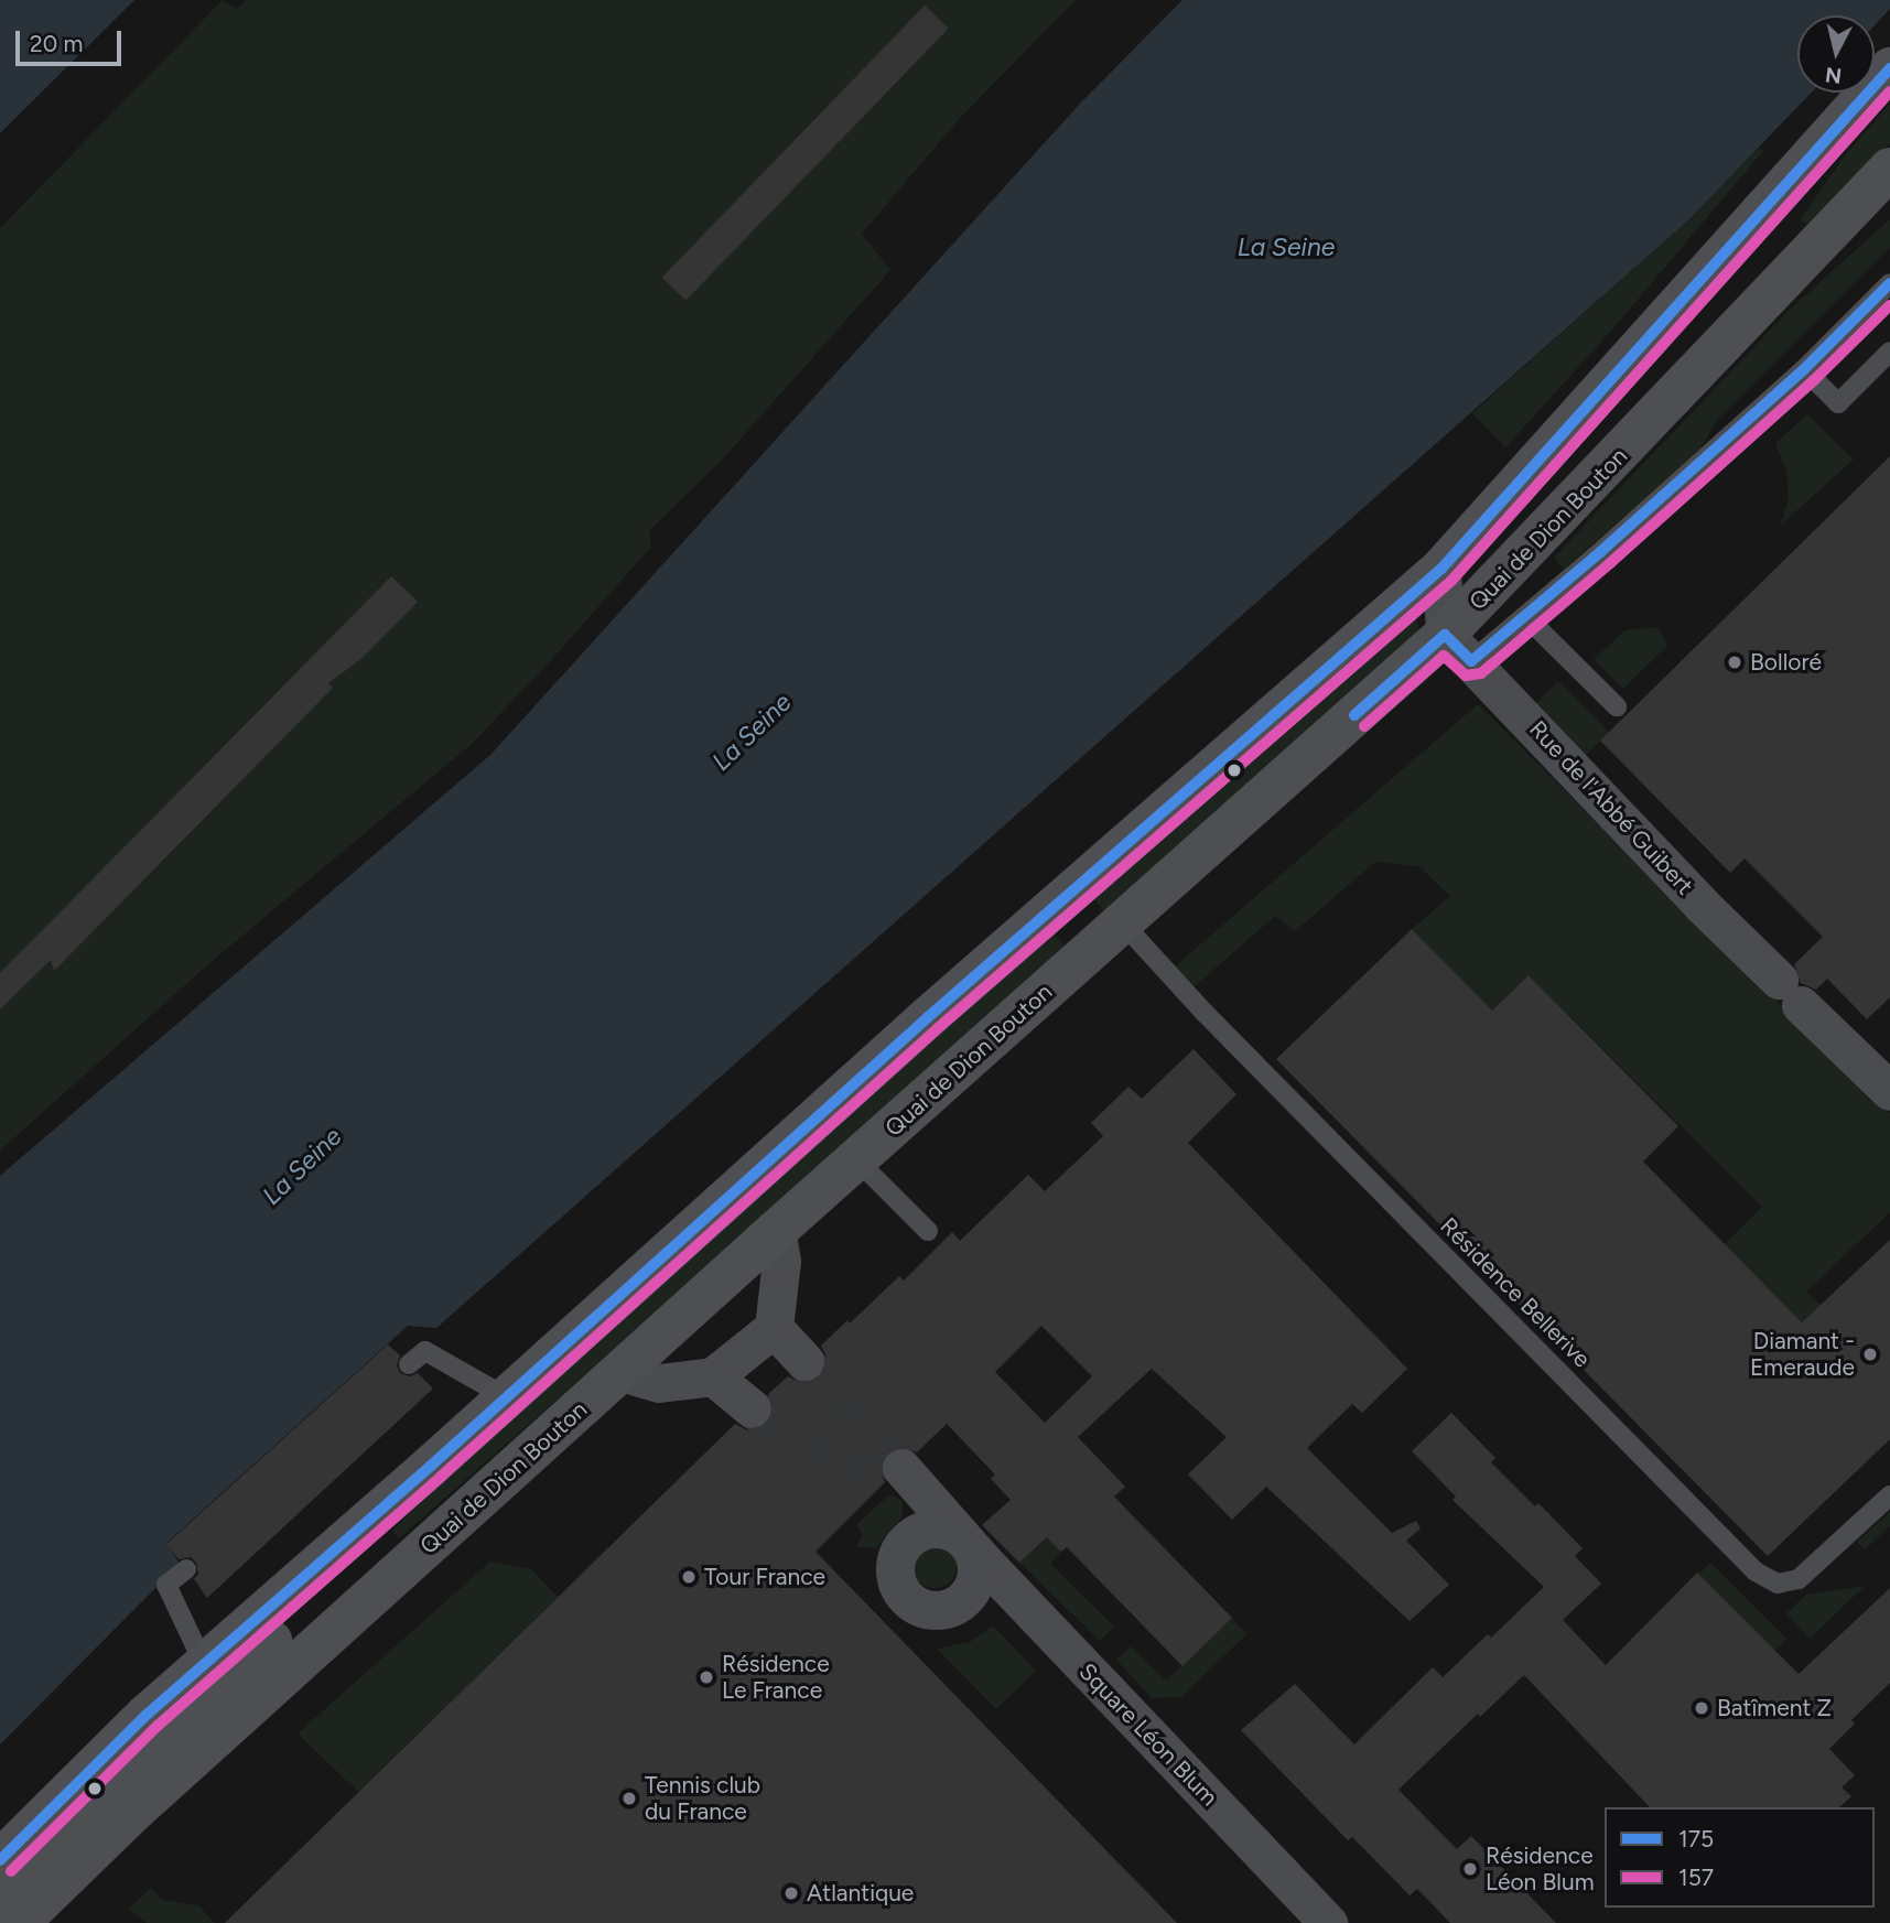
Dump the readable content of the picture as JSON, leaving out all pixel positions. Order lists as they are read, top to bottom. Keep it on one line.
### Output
{"streets":{"main road":["Quai de Dion Bouton"],"street":["Rue de l'Abbé Guibert","Square Léon Blum"],"lane":["Résidence Bellerive"]},"crossings":[["Quai de Dion Bouton","Rue de l'Abbé Guibert"],["Quai de Dion Bouton","Résidence Bellerive"]],"water":["La Seine"],"places":["Bolloré","Diamant - Emeraude","Tour France","Résidence Le France","Batîment Z","Tennis club du France","Résidence Léon Blum","Atlantique"],"lines":["transit line 175","transit line 157"],"legend":["175","157"],"scale_bar":"20 m","north":"bottom"}
